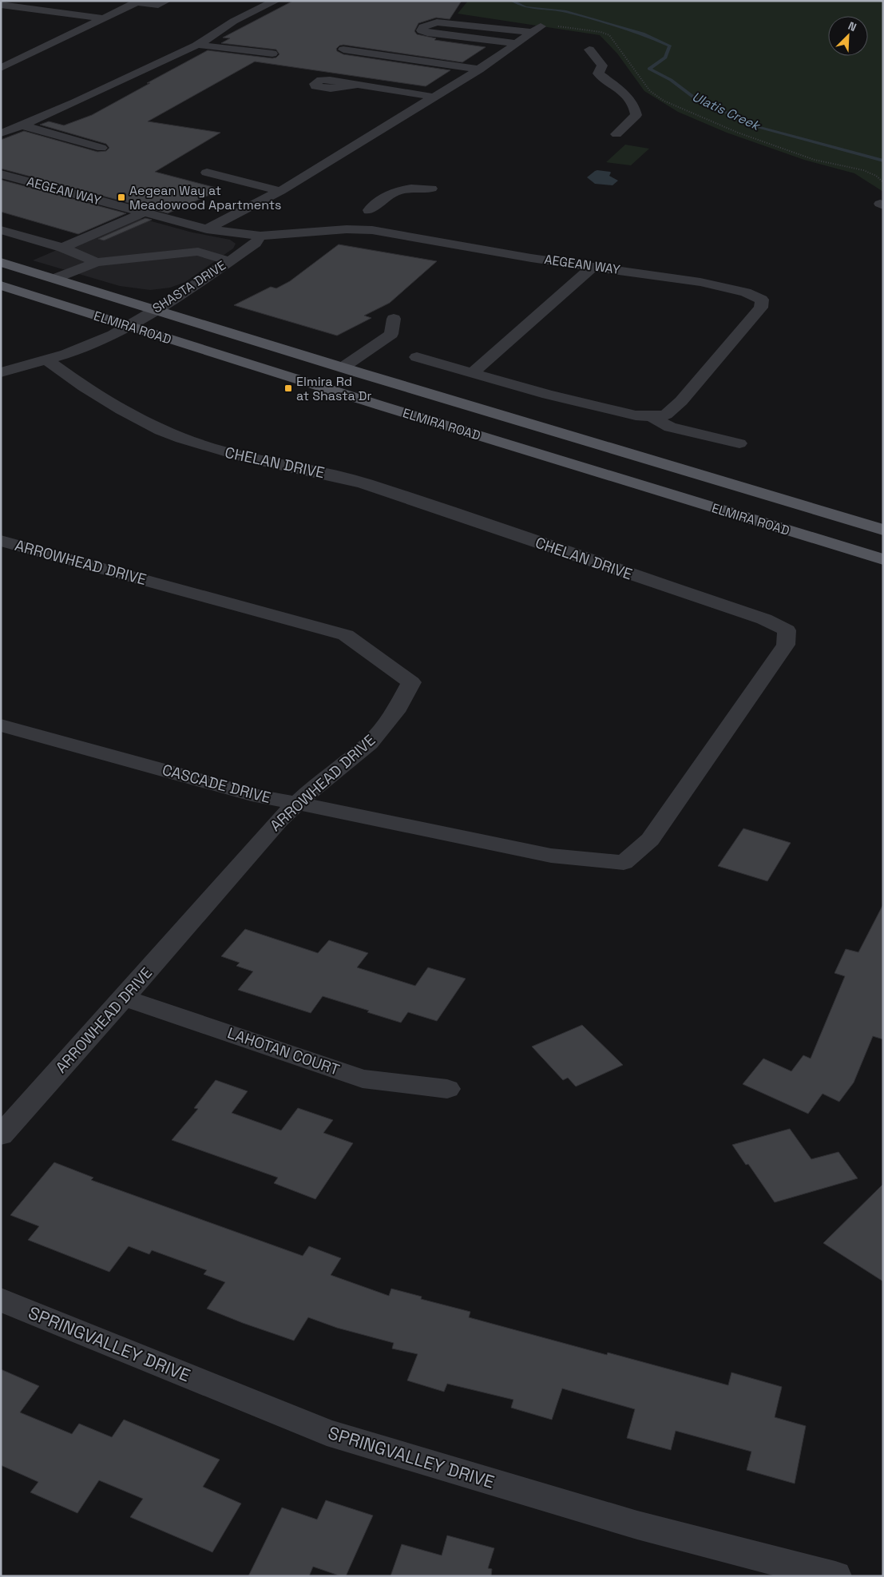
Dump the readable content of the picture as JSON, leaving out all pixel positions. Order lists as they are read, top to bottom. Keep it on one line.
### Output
{"streets":{"main road":["ELMIRA ROAD"],"street":["AEGEAN WAY","SHASTA DRIVE","CHELAN DRIVE","ARROWHEAD DRIVE","CASCADE DRIVE","LAHOTAN COURT","SPRINGVALLEY DRIVE"]},"crossings":[["AEGEAN WAY","SHASTA DRIVE"],["SHASTA DRIVE","ELMIRA ROAD"],["SHASTA DRIVE","CHELAN DRIVE"],["CHELAN DRIVE","CASCADE DRIVE"],["ARROWHEAD DRIVE","CASCADE DRIVE"],["ARROWHEAD DRIVE","LAHOTAN COURT"]],"water":["Ulatis Creek"],"places":{"transit":["Aegean Way at Meadowood Apartments","Elmira Rd at Shasta Dr"]},"north":"top right"}
